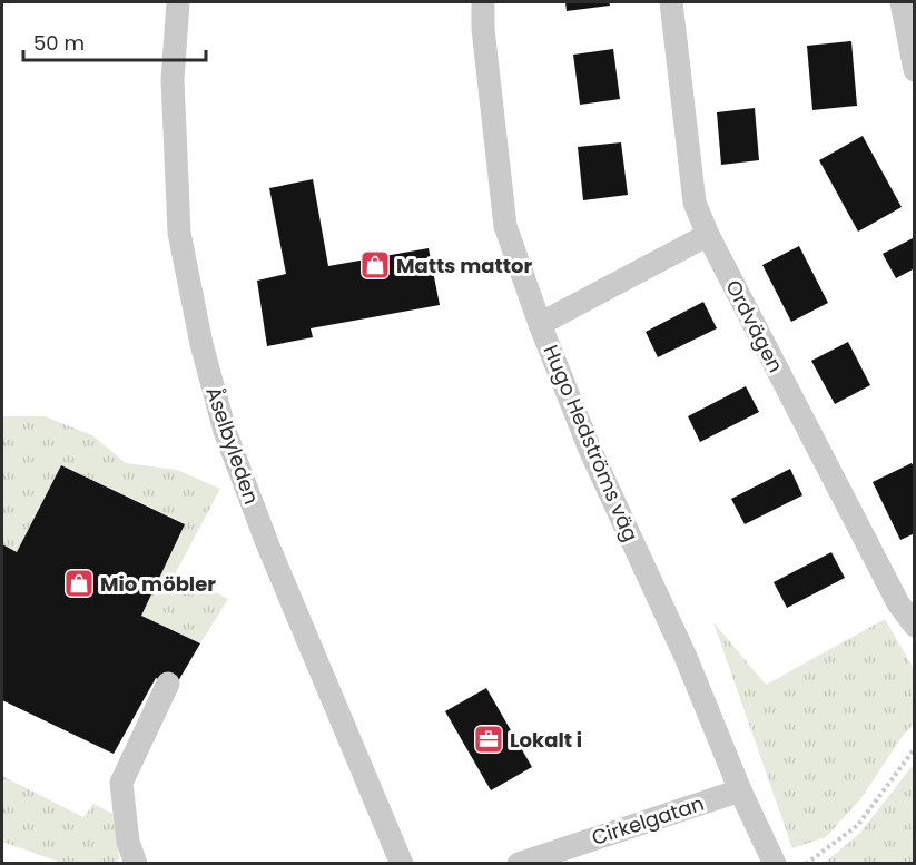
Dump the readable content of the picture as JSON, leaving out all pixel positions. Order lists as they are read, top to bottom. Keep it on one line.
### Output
{"streets":{"street":["Ordvägen","Hugo Hedströms väg","Åselbyleden","Cirkelgatan"]},"crossings":[["Hugo Hedströms väg","Cirkelgatan"]],"places":{"shop":["Matts mattor","Mio möbler"],"office":["Lokalt i"]},"scale_bar":"50 m"}
